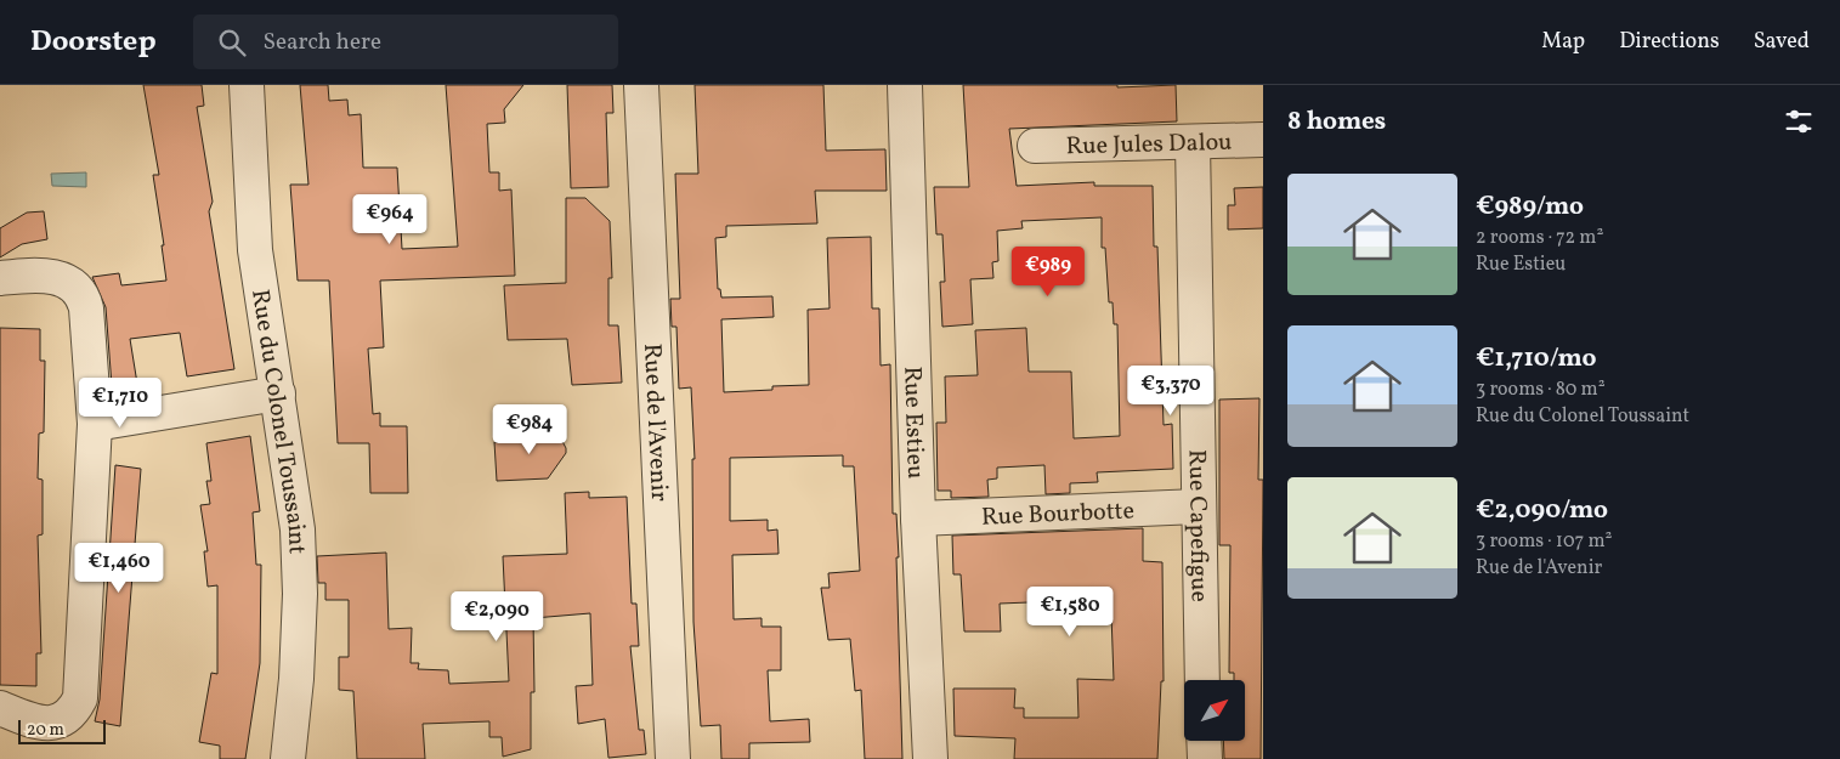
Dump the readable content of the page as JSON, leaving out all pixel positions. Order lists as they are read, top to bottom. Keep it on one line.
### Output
{"streets":{"street":["Rue Jules Dalou","Rue du Colonel Toussaint","Rue de l'Avenir","Rue Estieu","Rue Bourbotte","Rue Capefigue"]},"crossings":[["Rue Jules Dalou","Rue Capefigue"],["Rue Estieu","Rue Bourbotte"],["Rue Bourbotte","Rue Capefigue"]],"scale_bar":"20 m","north":"top right","page":{"header":"Doorstep","search":"Search here","nav":["Map","Directions","Saved"],"heading":"8 homes","list":[{"name":"€989/mo","note":"2 rooms · 72 m² · Rue Estieu"},{"name":"€1,710/mo","note":"3 rooms · 80 m² · Rue du Colonel Toussaint"},{"name":"€2,090/mo","note":"3 rooms · 107 m² · Rue de l'Avenir"}],"price":["€964","€989","€3,370","€1,710","€984","€1,460","€1,580","€2,090"],"scale":"20 m"}}
